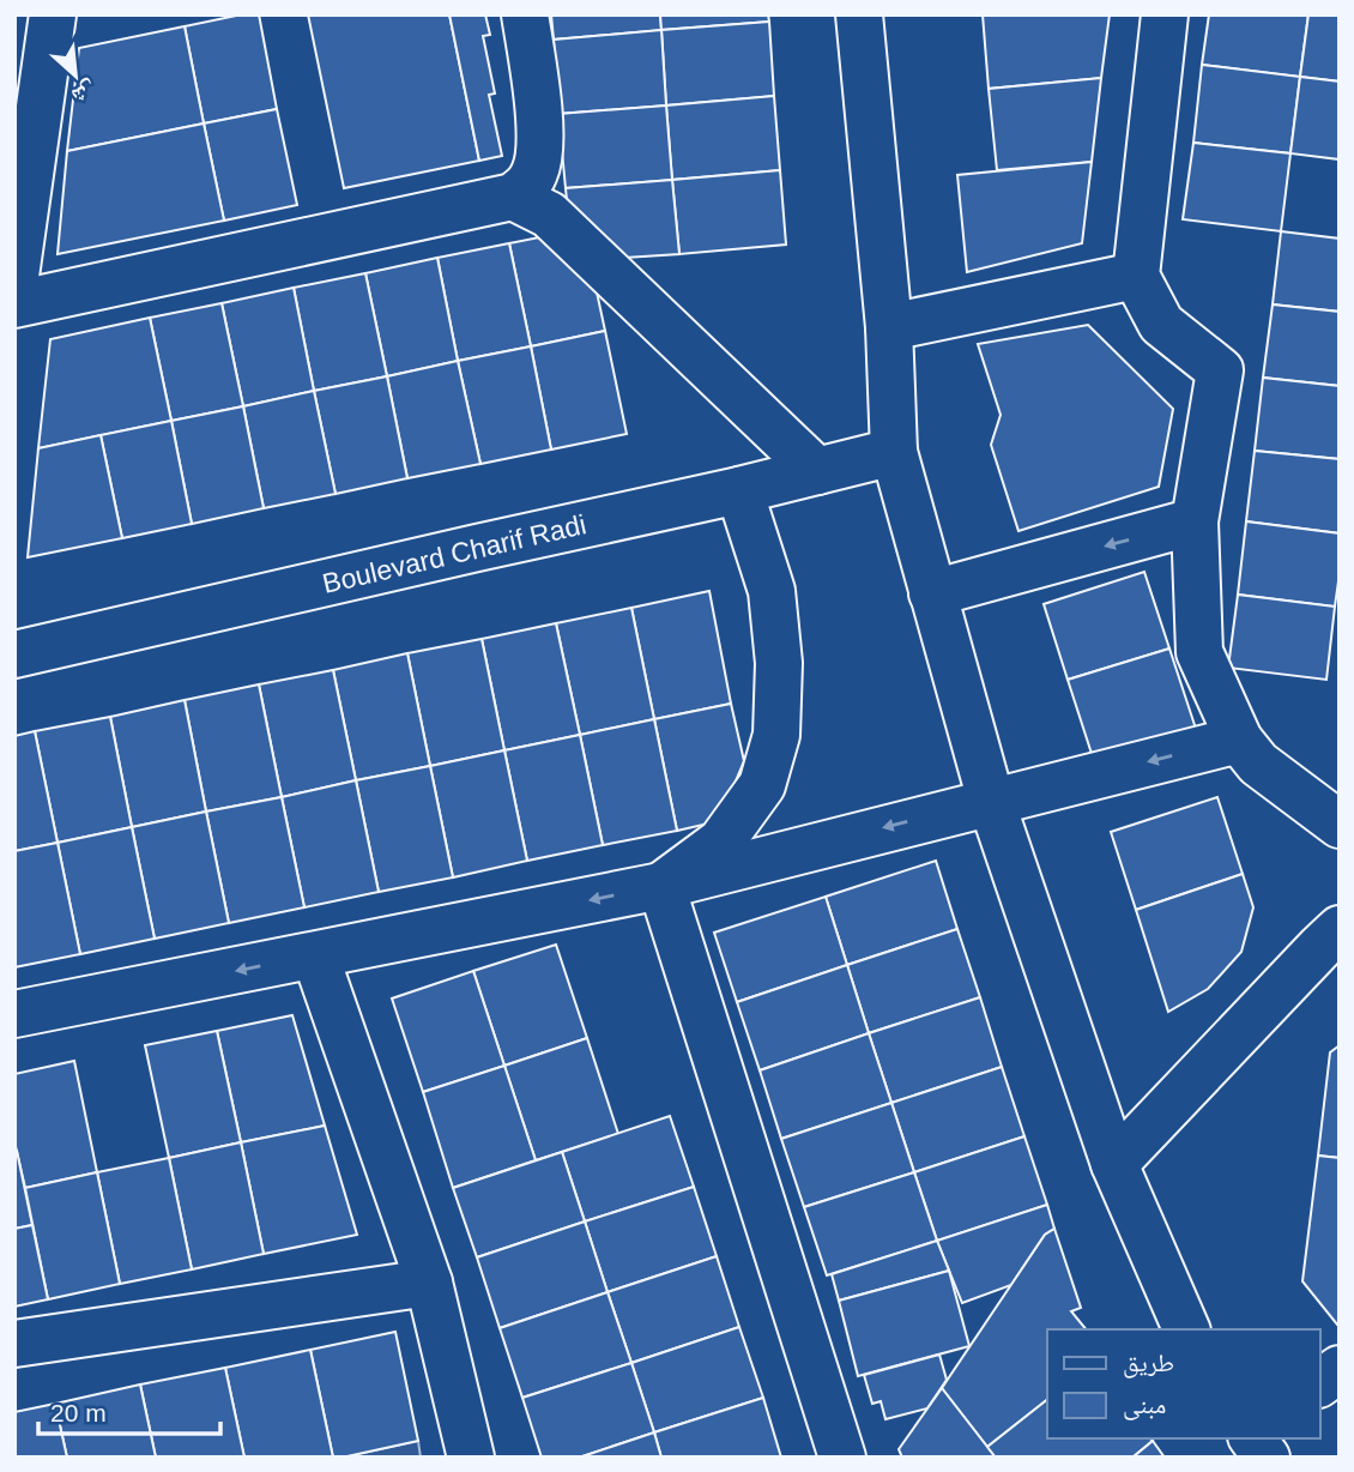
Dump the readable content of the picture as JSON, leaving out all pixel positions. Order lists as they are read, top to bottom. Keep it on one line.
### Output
{"streets":{"street":["Boulevard Charif Radi"]},"legend":["طريق","مبنى"],"scale_bar":"20 m","north":"bottom right"}
